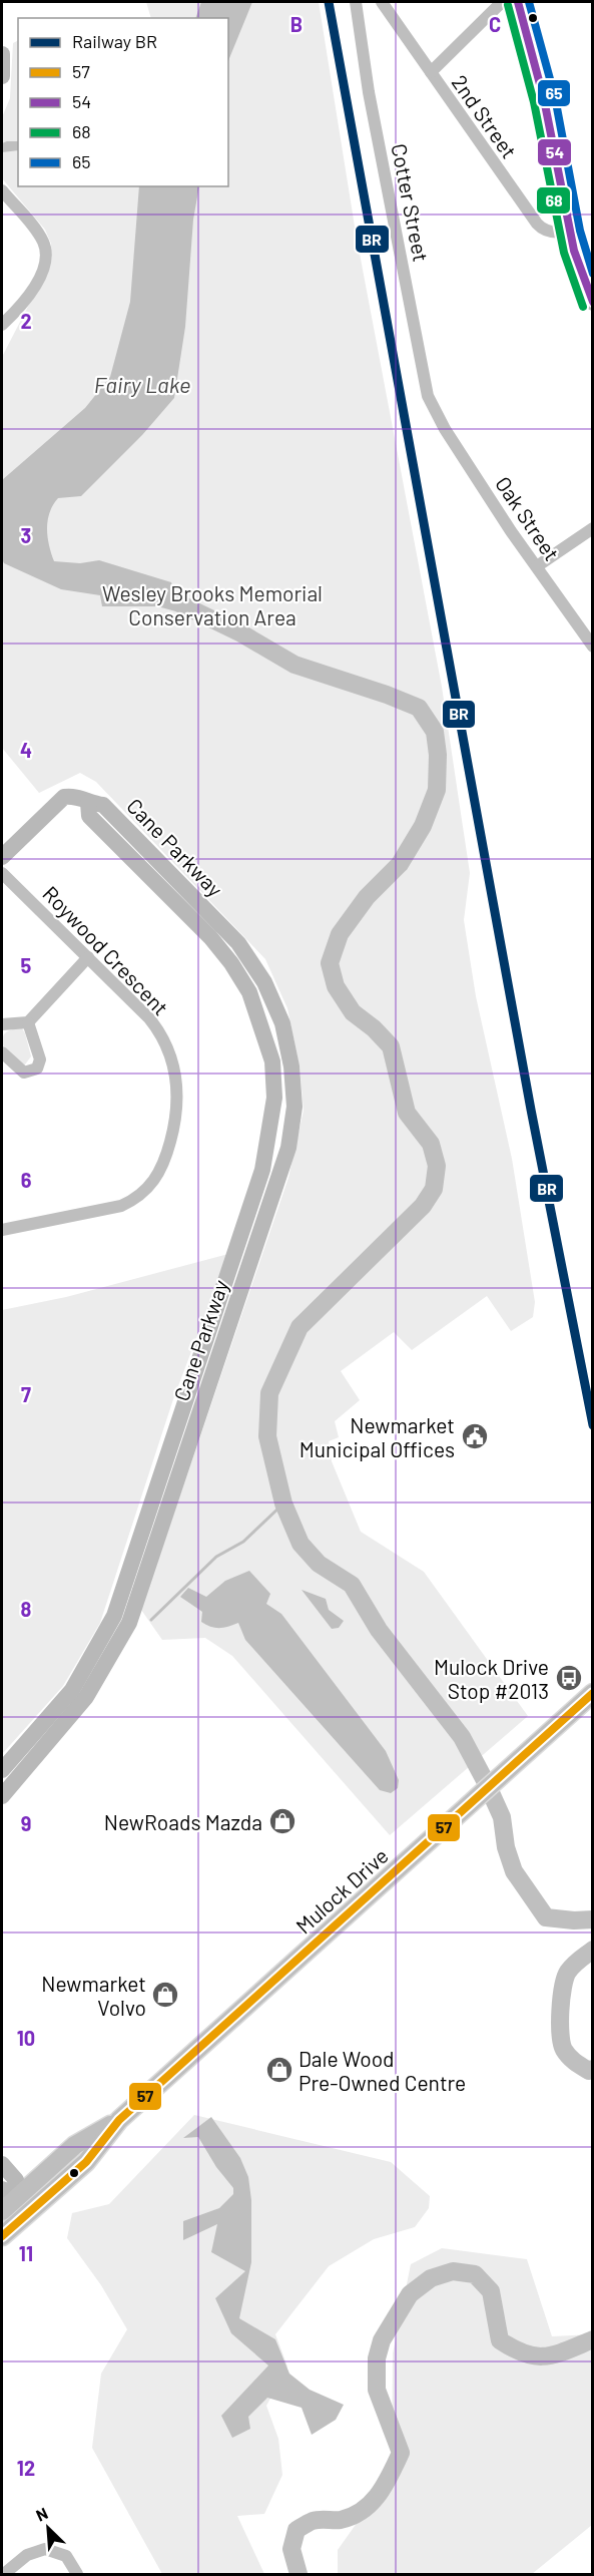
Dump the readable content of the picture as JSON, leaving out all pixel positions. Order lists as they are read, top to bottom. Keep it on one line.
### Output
{"streets":{"main road":["Cane Parkway","Mulock Drive"],"street":["2nd Street","Cotter Street","Oak Street","Roywood Crescent"]},"crossings":[["Cotter Street","Oak Street"]],"water":["Fairy Lake"],"parks":["Wesley Brooks Memorial Conservation Area"],"places":{"public building":["Newmarket Municipal Offices"],"bus stop":["Mulock Drive Stop #2013"],"shop":["NewRoads Mazda","Newmarket Volvo","Dale Wood Pre-Owned Centre"]},"lines":["rail line BR","transit line 54","transit line 65","transit line 68","transit line 57"],"legend":["Railway BR","57","54","68","65"],"north":"top left","grid":{"columns":["B","C"],"rows":["2","3","4","5","6","7","8","9","10","11","12"]}}
